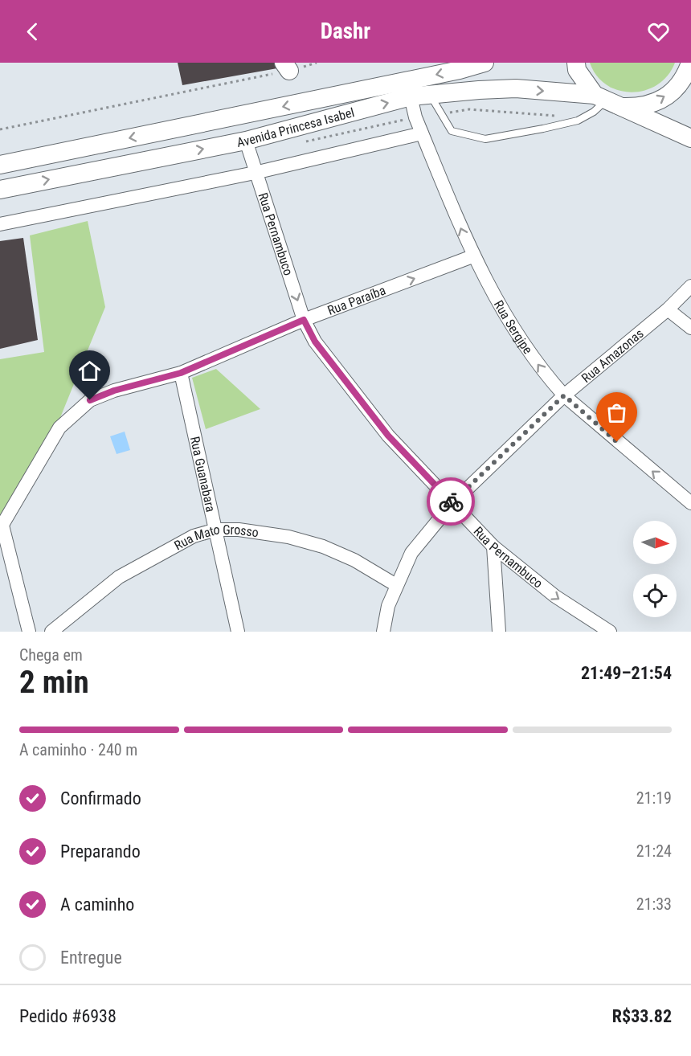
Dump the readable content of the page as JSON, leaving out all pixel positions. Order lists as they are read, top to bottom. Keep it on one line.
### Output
{"streets":{"main road":["Avenida Princesa Isabel"],"street":["Rua Pernambuco","Rua Paraíba","Rua Sergipe","Rua Amazonas","Rua Guanabara","Rua Mato Grosso"]},"crossings":[["Avenida Princesa Isabel","Rua Pernambuco"],["Avenida Princesa Isabel","Rua Sergipe"],["Rua Pernambuco","Rua Paraíba"],["Rua Pernambuco","Rua Amazonas"],["Rua Paraíba","Rua Sergipe"],["Rua Paraíba","Rua Guanabara"],["Rua Sergipe","Rua Amazonas"],["Rua Amazonas","Rua Mato Grosso"],["Rua Guanabara","Rua Mato Grosso"]],"one_way":["Rua Pernambuco","Rua Sergipe"],"north":"right","page":{"header":"Dashr","heading":["2 min","Chega em","21:49–21:54"],"panel":["Pedido #6938","R$33.82"],"bar":"A caminho · 240 m","list":[["Confirmado","21:19"],["Preparando","21:24"],["A caminho","21:33"],"Entregue"]}}
